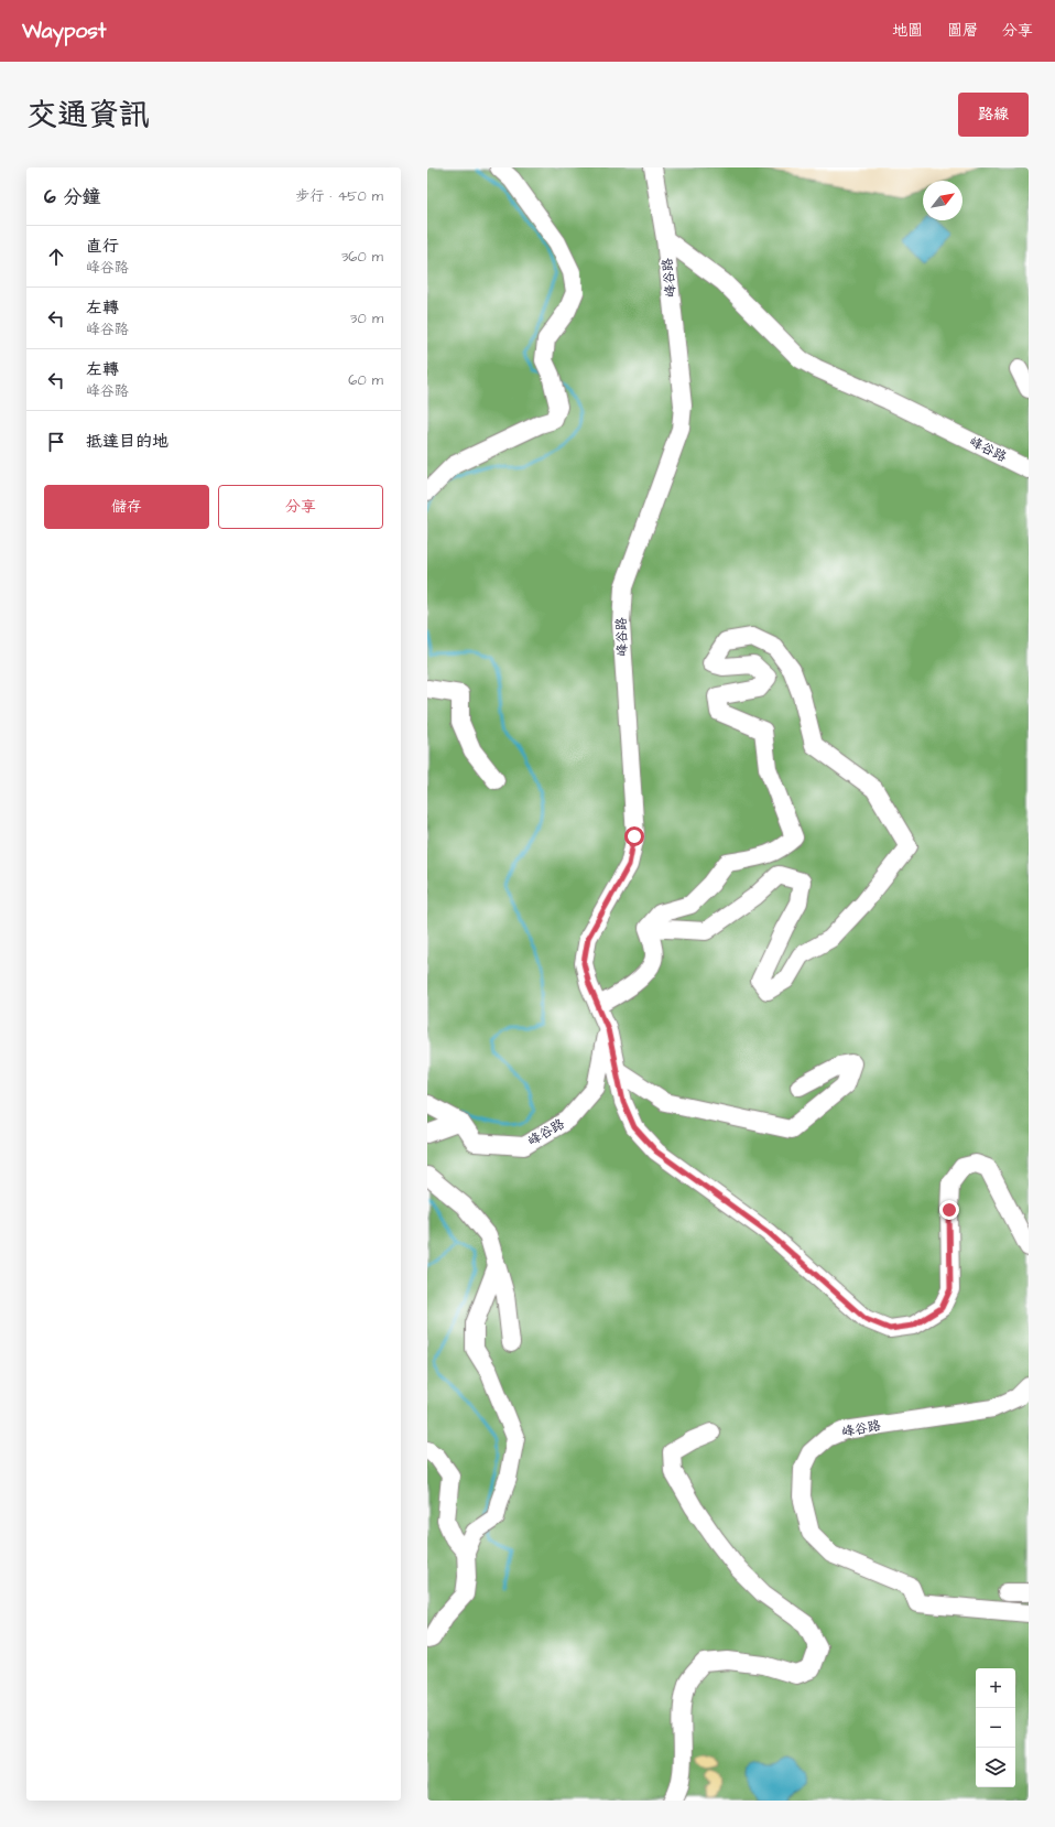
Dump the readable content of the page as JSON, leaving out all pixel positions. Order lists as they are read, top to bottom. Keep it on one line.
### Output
{"streets":{"street":["峰谷路"]},"north":"top right","page":{"header":"Waypost","nav":["地圖","圖層","分享"],"title":"交通資訊","buttons":["路線",["儲存","分享"]],"heading":["6 分鐘","步行 · 450 m"],"list":[["直行","峰谷路","360 m"],["左轉","峰谷路","30 m"],["左轉","峰谷路","60 m"],"抵達目的地"],"map_buttons":["+","−"]}}
